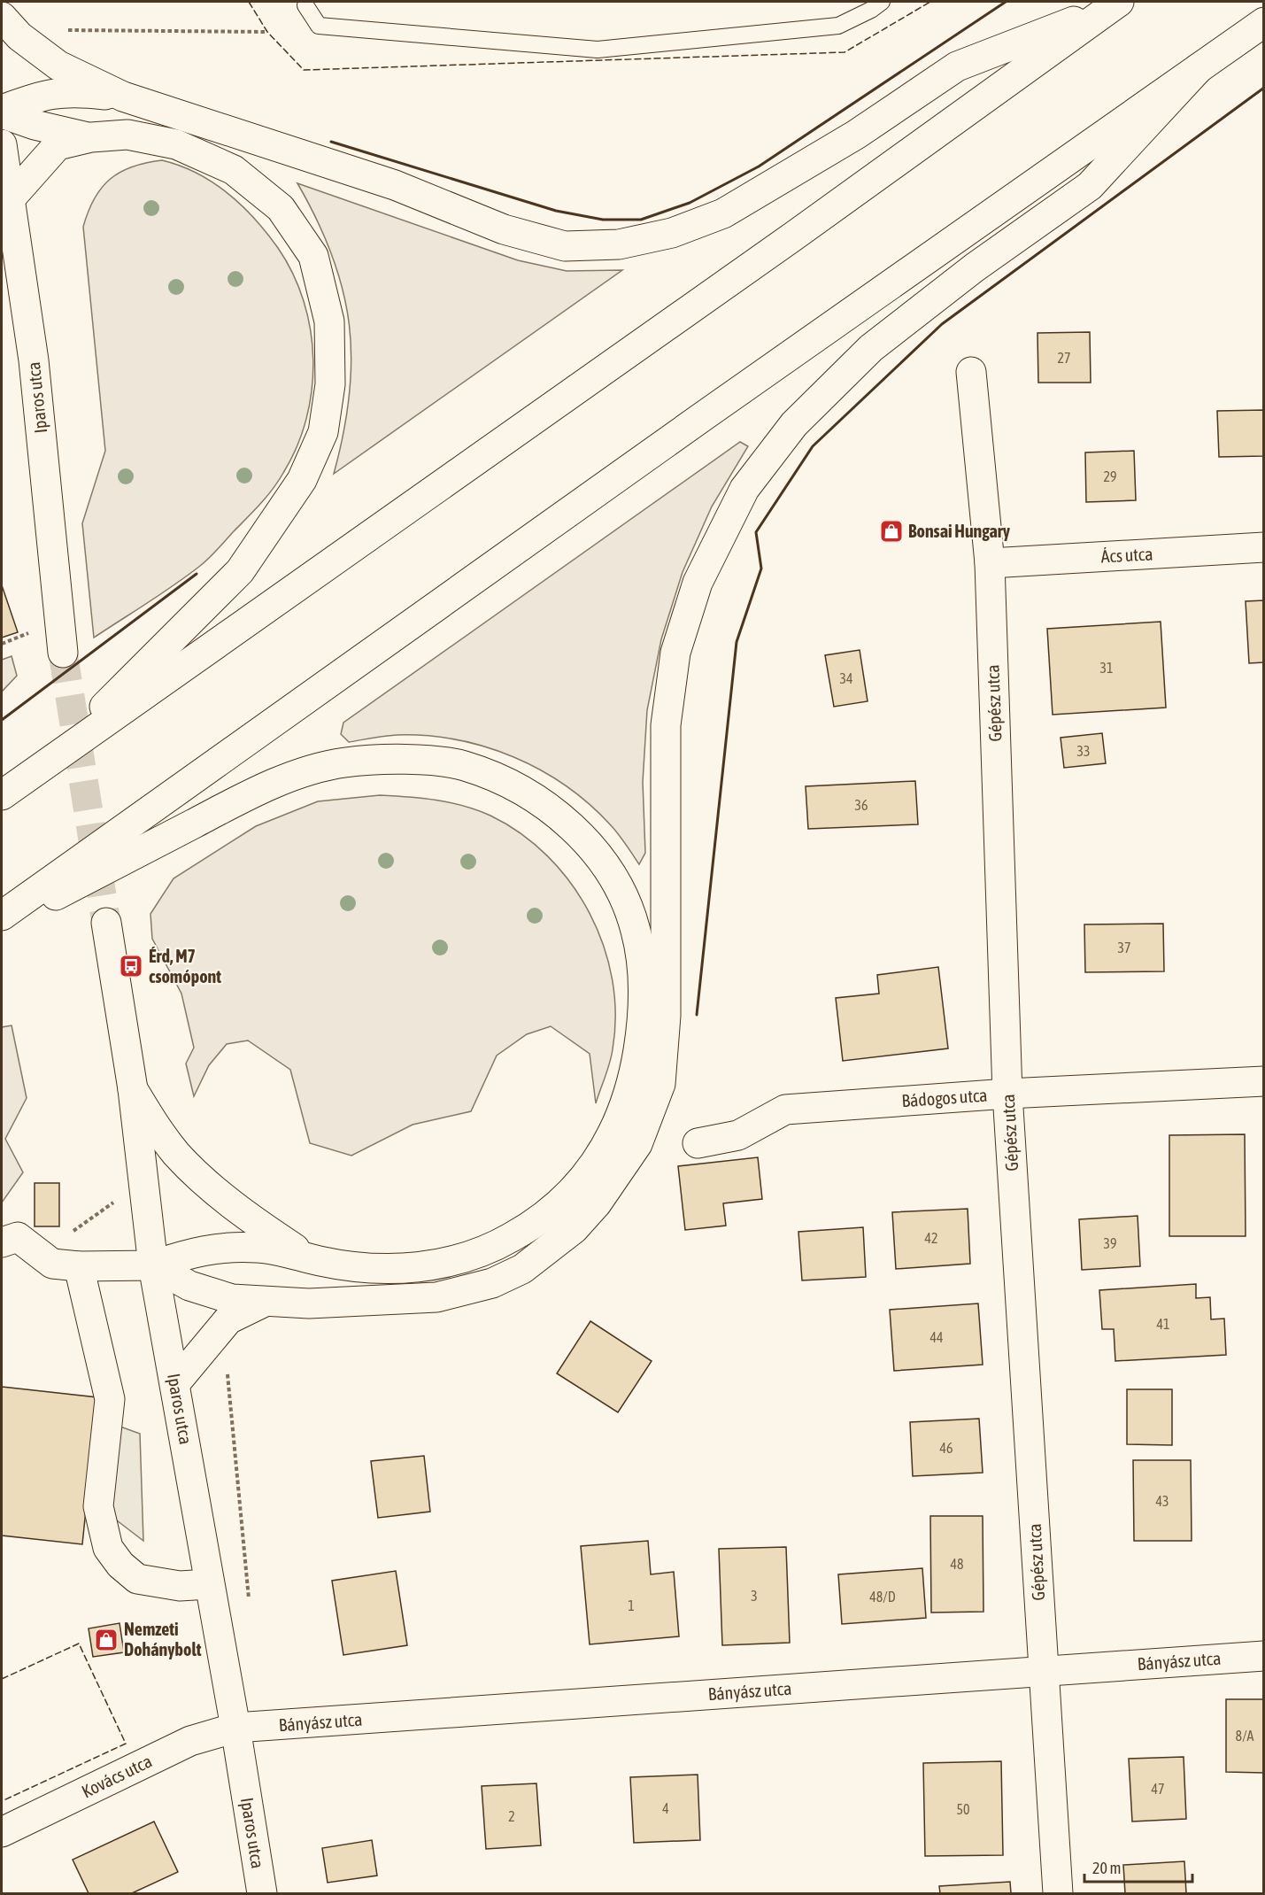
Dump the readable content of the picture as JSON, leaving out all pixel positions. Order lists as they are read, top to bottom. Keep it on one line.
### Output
{"streets":{"main road":["Iparos utca","Ács utca","Gépész utca","Bádogos utca","Bányász utca","Kovács utca"]},"crossings":[["Iparos utca","Bányász utca"],["Iparos utca","Kovács utca"],["Ács utca","Gépész utca"],["Gépész utca","Bádogos utca"],["Gépész utca","Bányász utca"],["Bányász utca","Kovács utca"]],"places":{"shop":["Bonsai Hungary","Nemzeti Dohánybolt"],"bus stop":["Érd, M7 csomópont"]},"house_numbers":["27","29","31","34","33","36","37","42","39","41","44","46","43","48","3","48/D","1","8/A","47","4","50","2"],"scale_bar":"20 m"}
